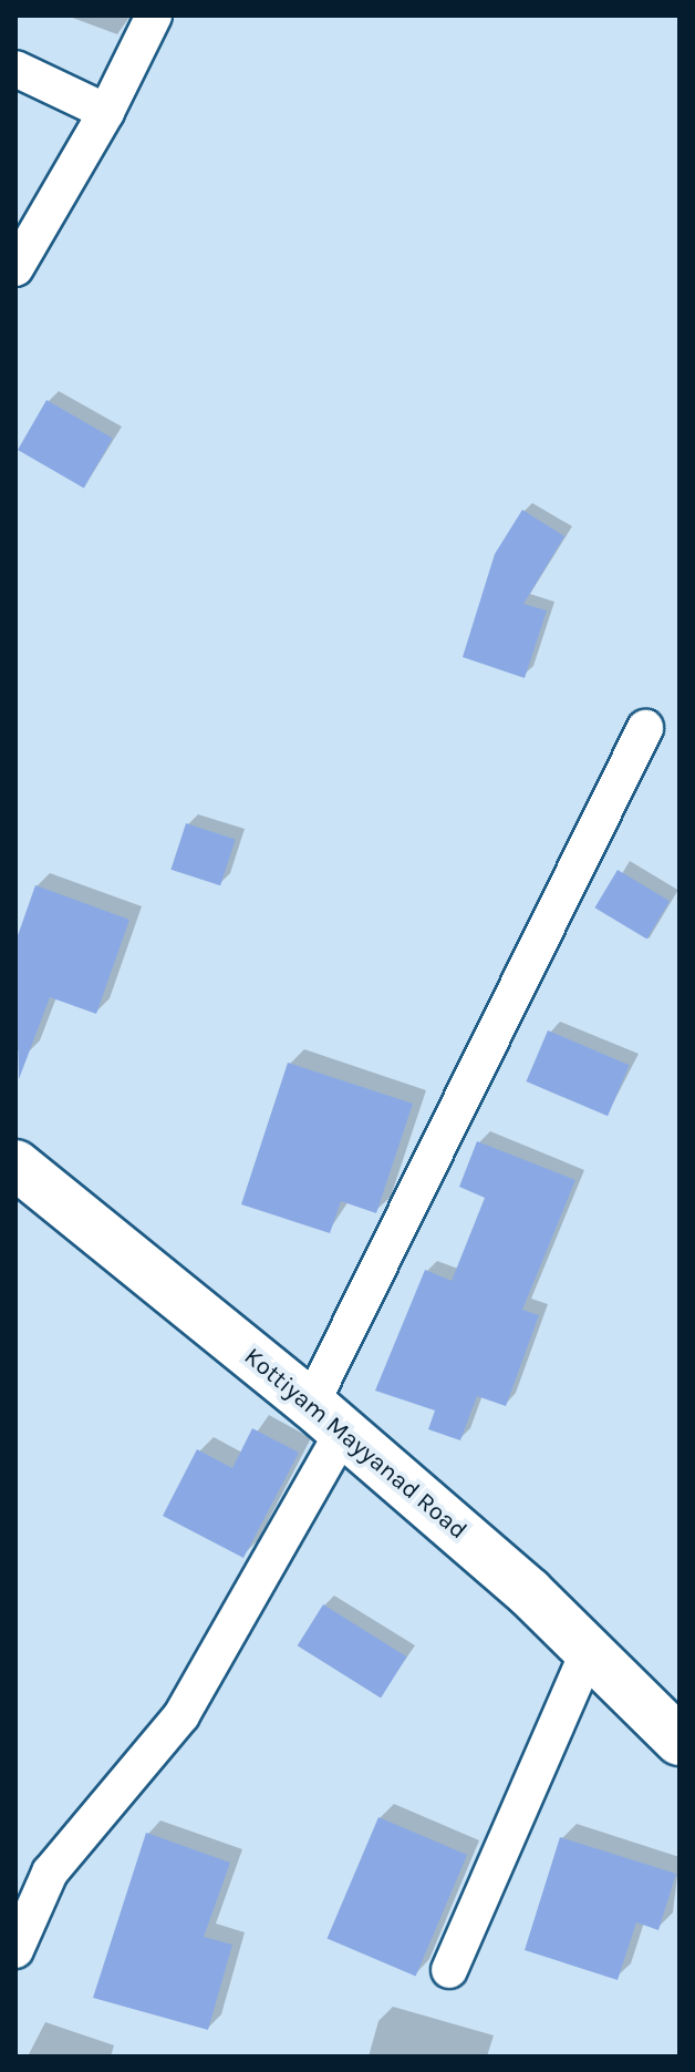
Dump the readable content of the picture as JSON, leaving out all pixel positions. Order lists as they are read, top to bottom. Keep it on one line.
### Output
{"streets":{"main road":["Kottiyam Mayyanad Road"]}}
